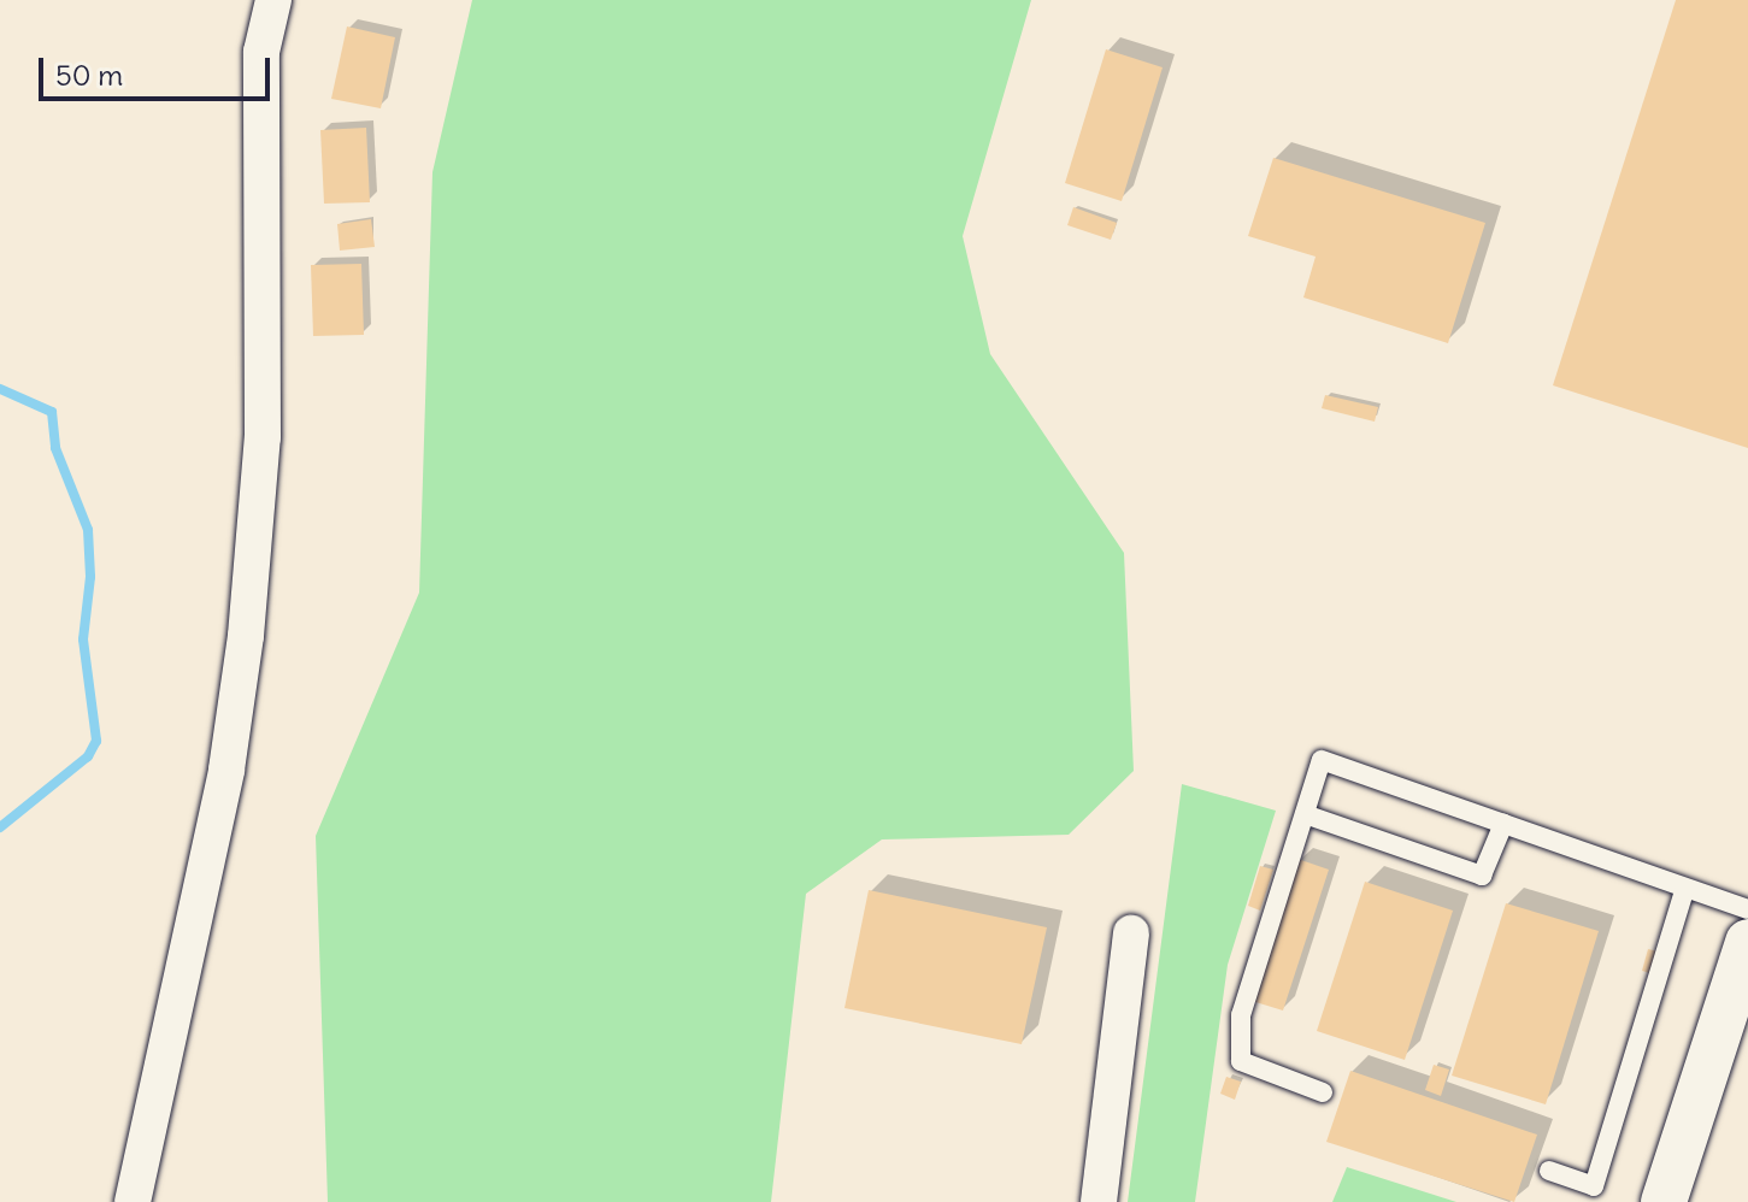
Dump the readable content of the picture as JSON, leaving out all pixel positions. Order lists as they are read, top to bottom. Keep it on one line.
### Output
{"scale_bar":"50 m"}
